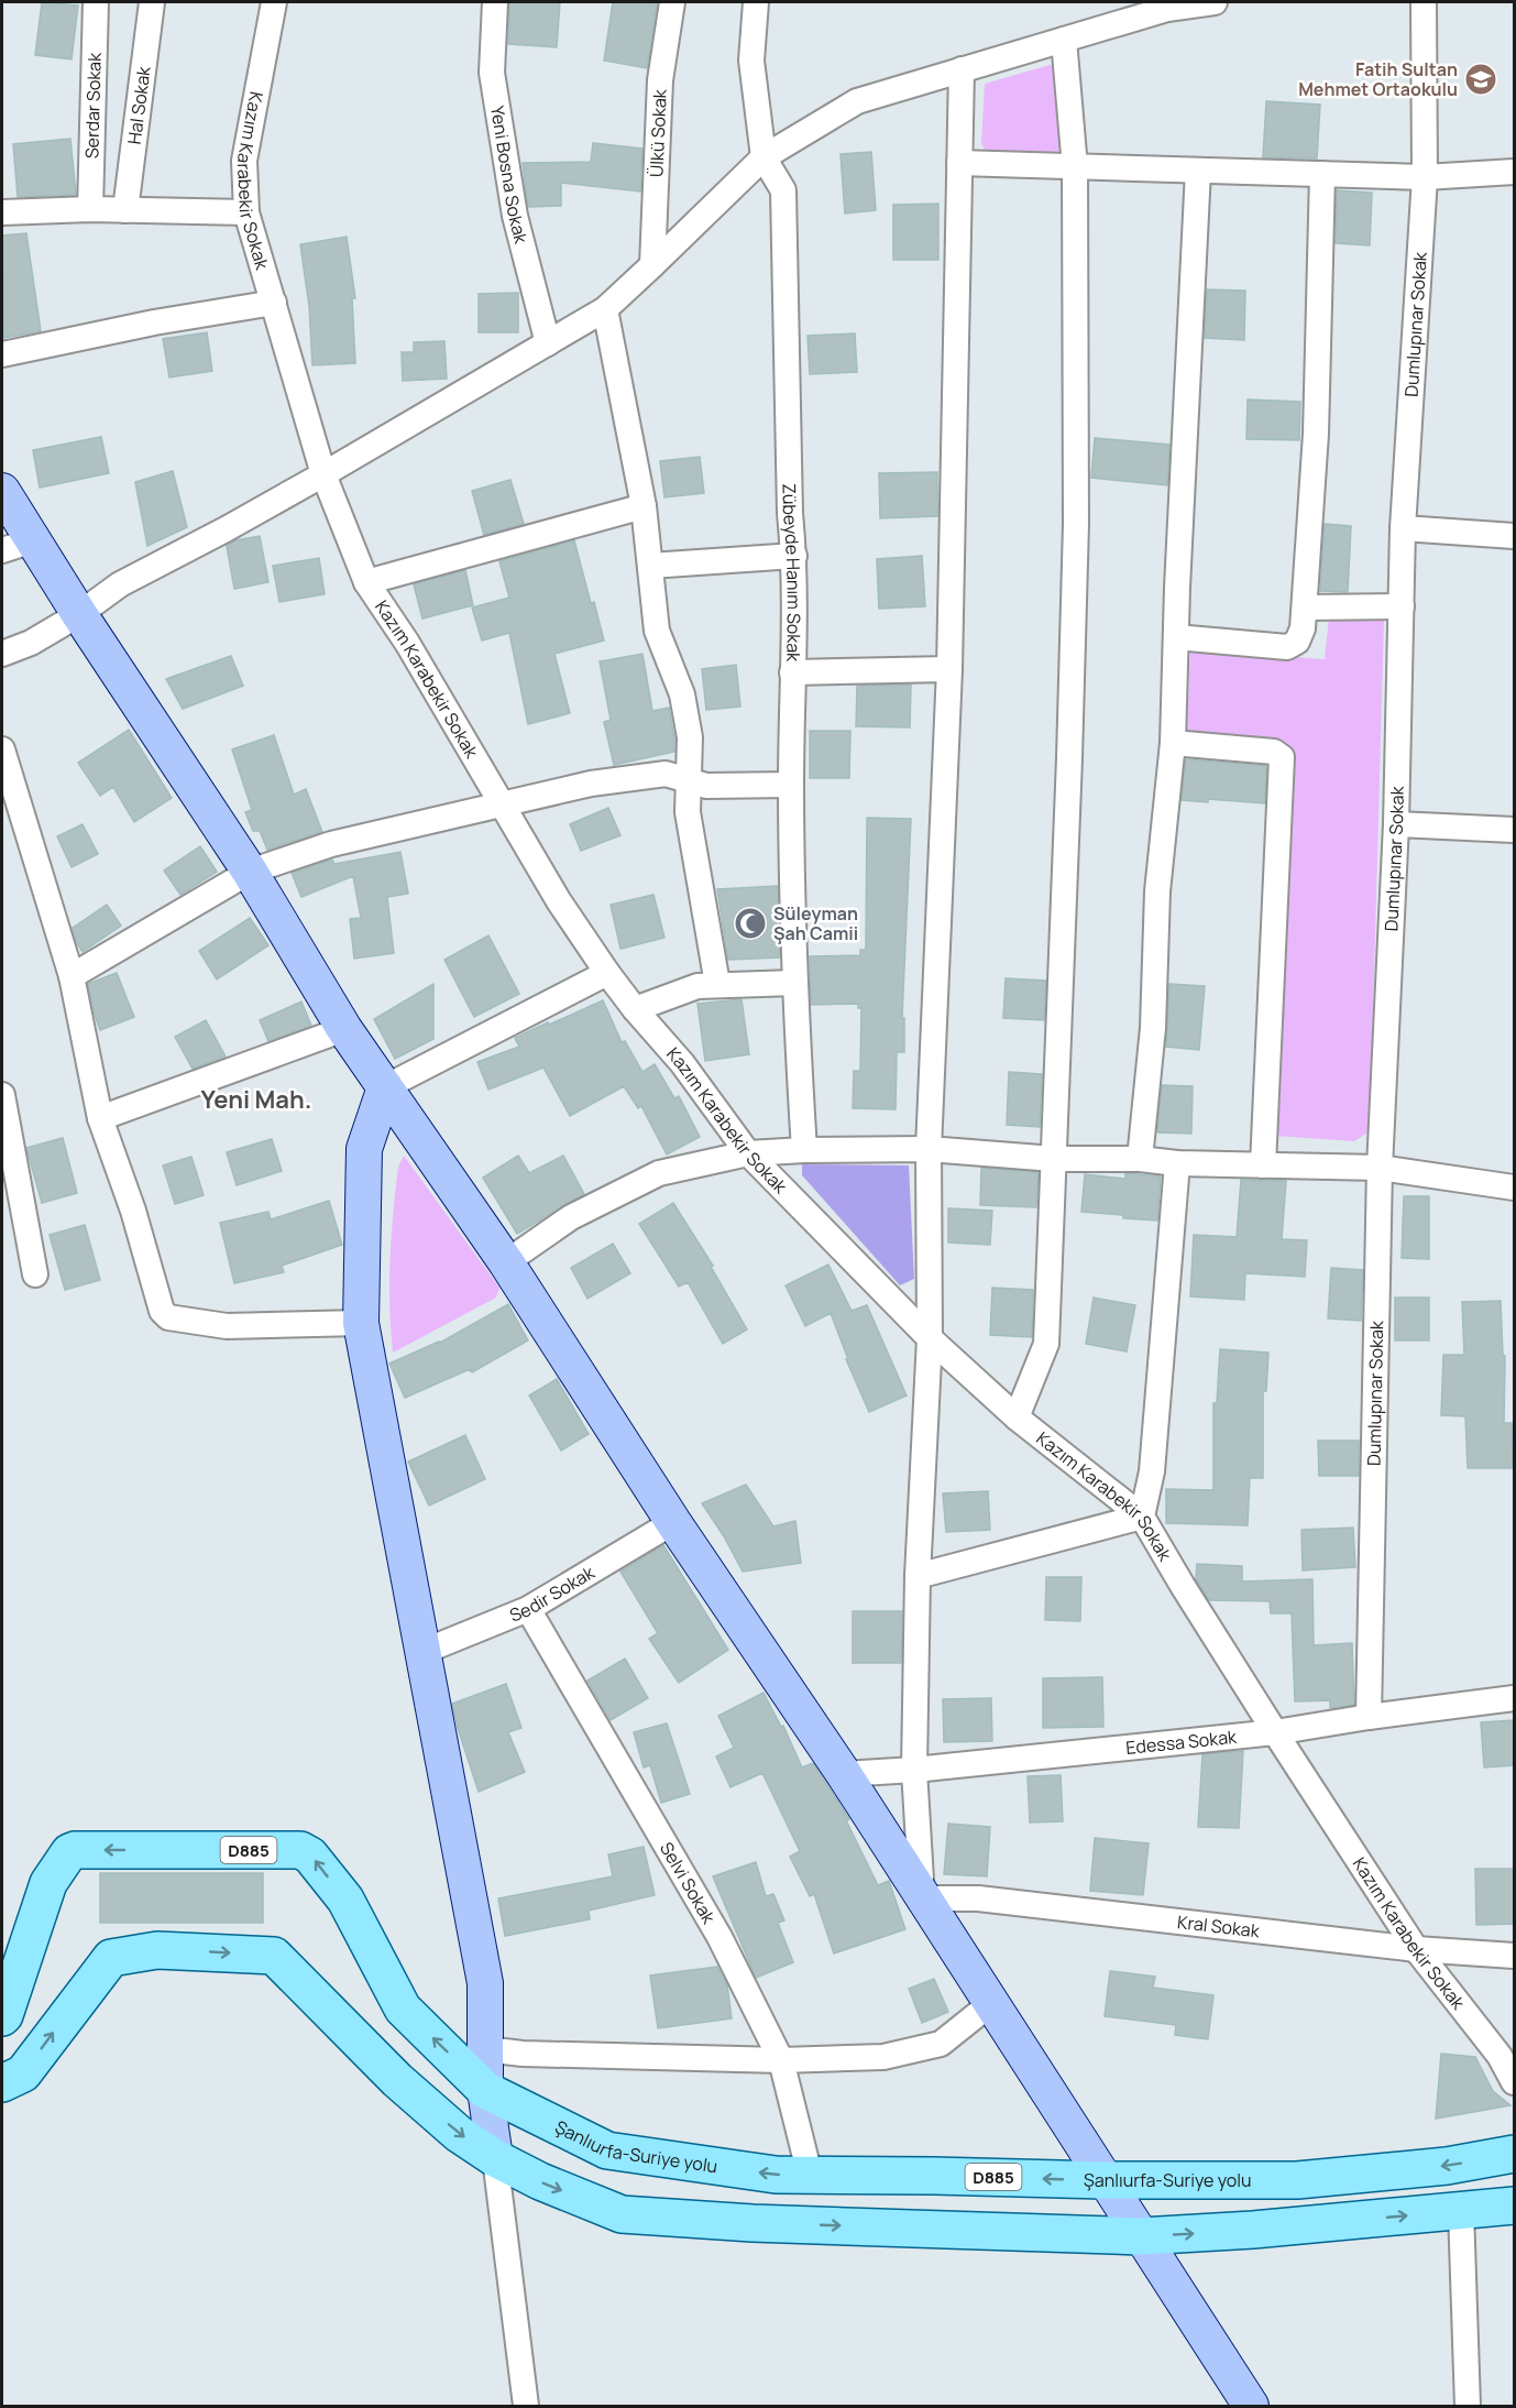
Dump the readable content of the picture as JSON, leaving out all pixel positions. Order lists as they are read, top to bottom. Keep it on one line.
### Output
{"streets":{"main road":["D885","Şanlıurfa-Suriye yolu"],"street":["Serdar Sokak","Hal Sokak","Ülkü Sokak","Yeni Bosna Sokak","Kazım Karabekir Sokak","Dumlupınar Sokak","Zübeyde Hanım Sokak","Sedir Sokak","Edessa Sokak","Selvi Sokak","Kral Sokak"]},"crossings":[["Kazım Karabekir Sokak","Edessa Sokak"],["Kazım Karabekir Sokak","Kral Sokak"],["Dumlupınar Sokak","Edessa Sokak"],["Sedir Sokak","Selvi Sokak"],["Selvi Sokak","Şanlıurfa-Suriye yolu"]],"districts":["Yeni Mah."],"places":{"school or university":["Fatih Sultan Mehmet Ortaokulu"],"mosque":["Süleyman Şah Camii"]}}
